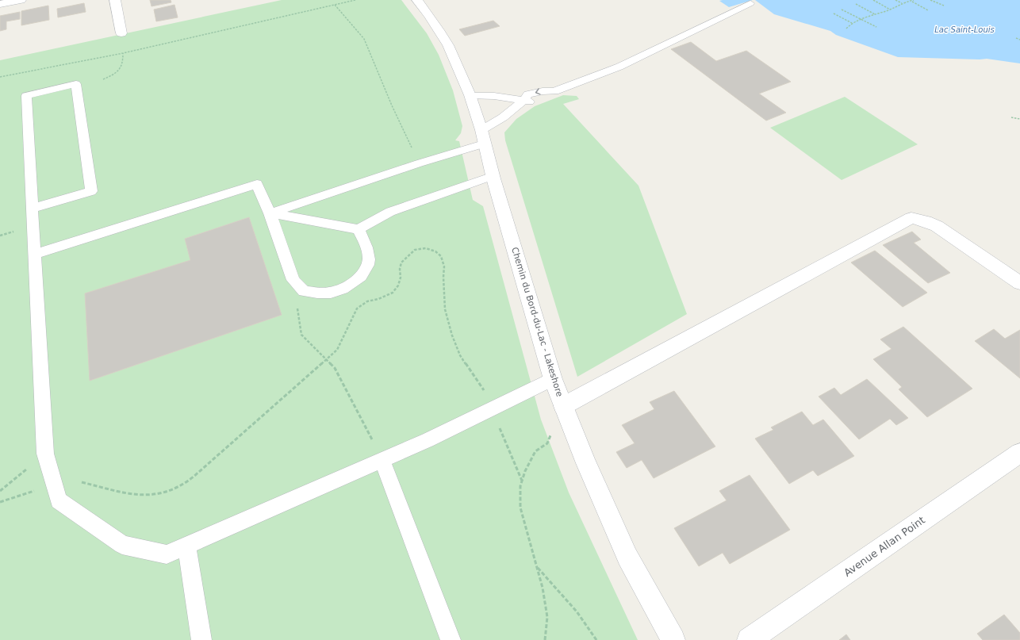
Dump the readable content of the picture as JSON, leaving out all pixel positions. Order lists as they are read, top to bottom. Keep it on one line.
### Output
{"streets":{"street":["Chemin du Bord-du-Lac - Lakeshore","Avenue Allan Point"]},"water":["Lac Saint-Louis"]}
